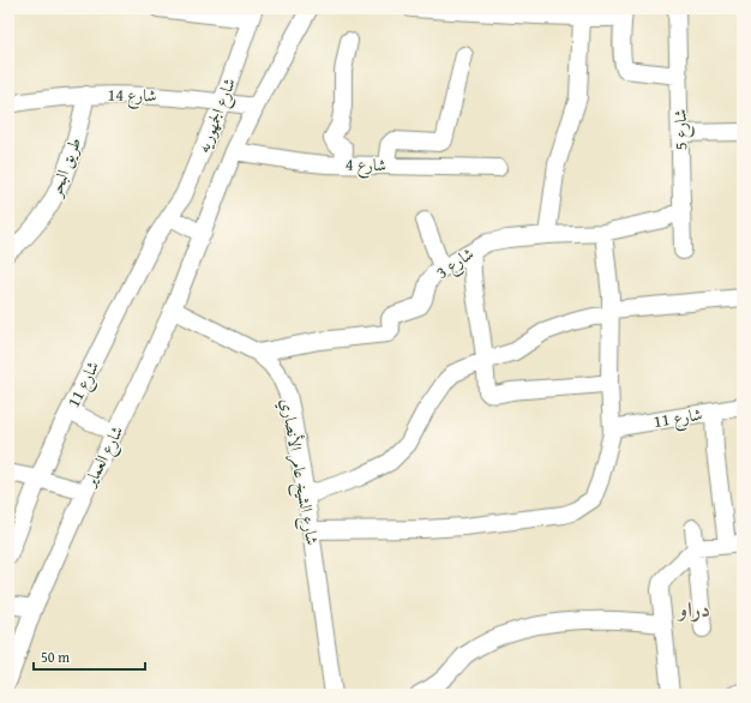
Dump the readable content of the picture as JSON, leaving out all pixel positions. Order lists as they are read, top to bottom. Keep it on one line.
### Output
{"streets":{"street":["شارع 14","شارع الجمهوريه","شارع 5","شارع 4","طريق البحر","شارع 3","شارع 11","شارع العماير","شارع الشيخ عامر الأنصاري"]},"crossings":[["شارع 14","شارع الجمهوريه"],["شارع 14","طريق البحر"],["شارع 14","شارع العماير"],["شارع الجمهوريه","شارع 11"],["شارع 5","شارع 3"],["شارع 4","شارع العماير"],["شارع 3","شارع الشيخ عامر الأنصاري"],["شارع العماير","شارع الشيخ عامر الأنصاري"]],"districts":["دراو"],"scale_bar":"50 m"}
